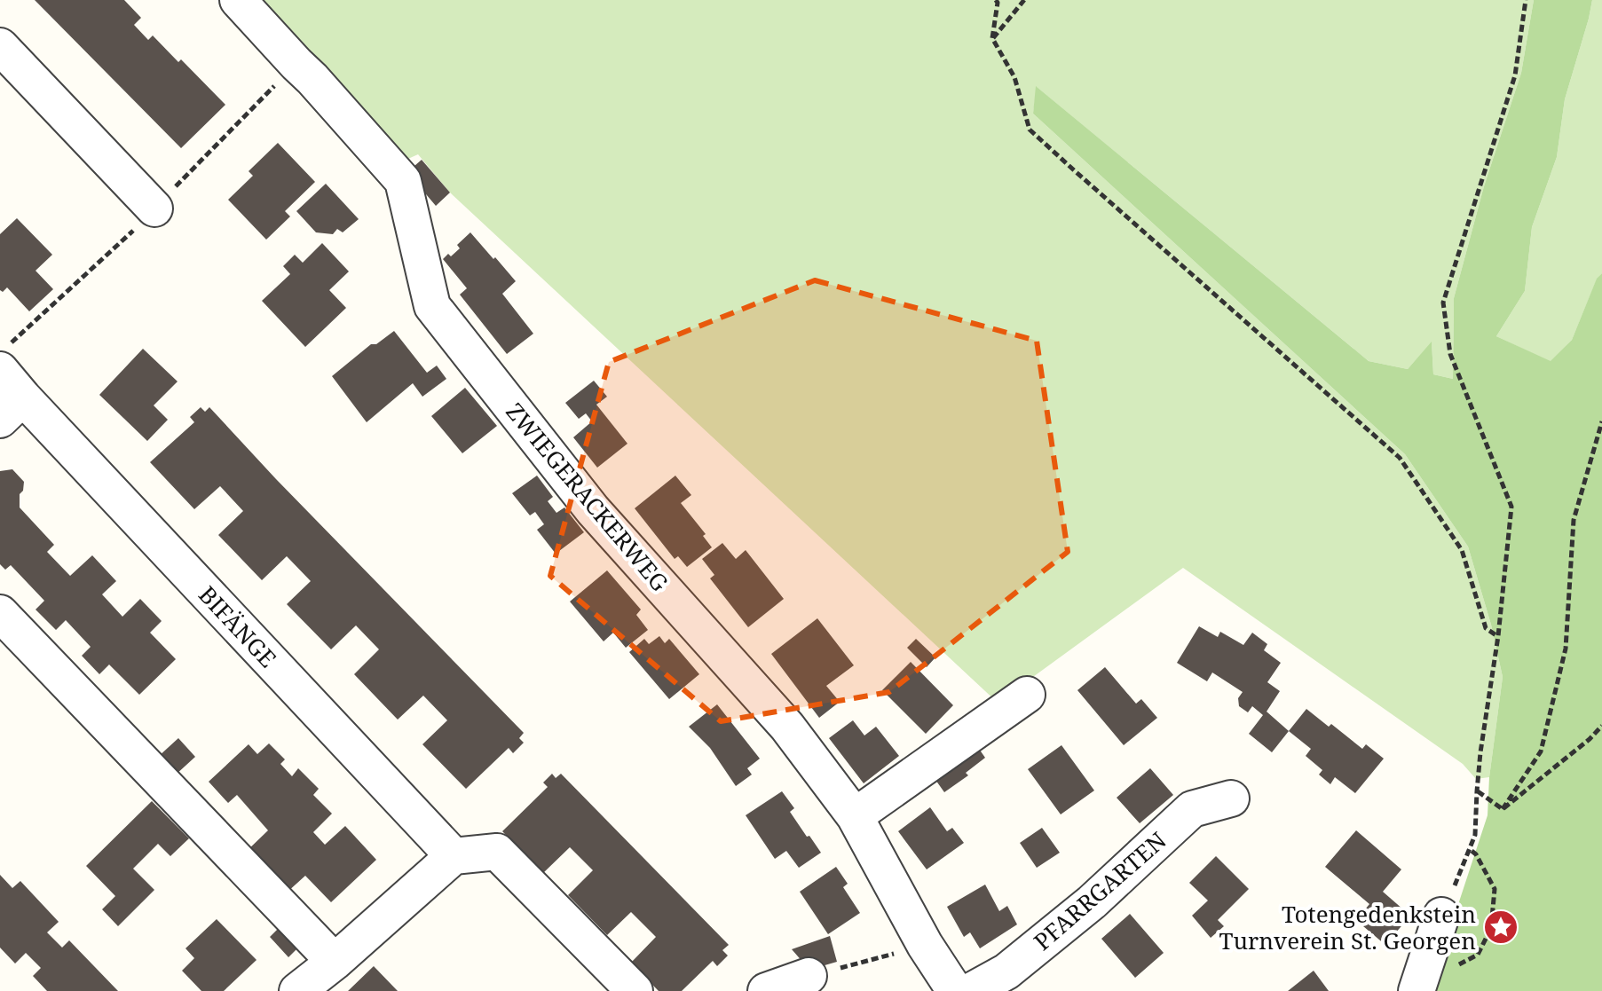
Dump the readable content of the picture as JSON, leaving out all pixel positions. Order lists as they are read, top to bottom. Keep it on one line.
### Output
{"streets":{"street":["ZWIEGERACKERWEG","BIFÄNGE","PFARRGARTEN"]},"places":{"place":["Totengedenkstein Turnverein St. Georgen"]}}
